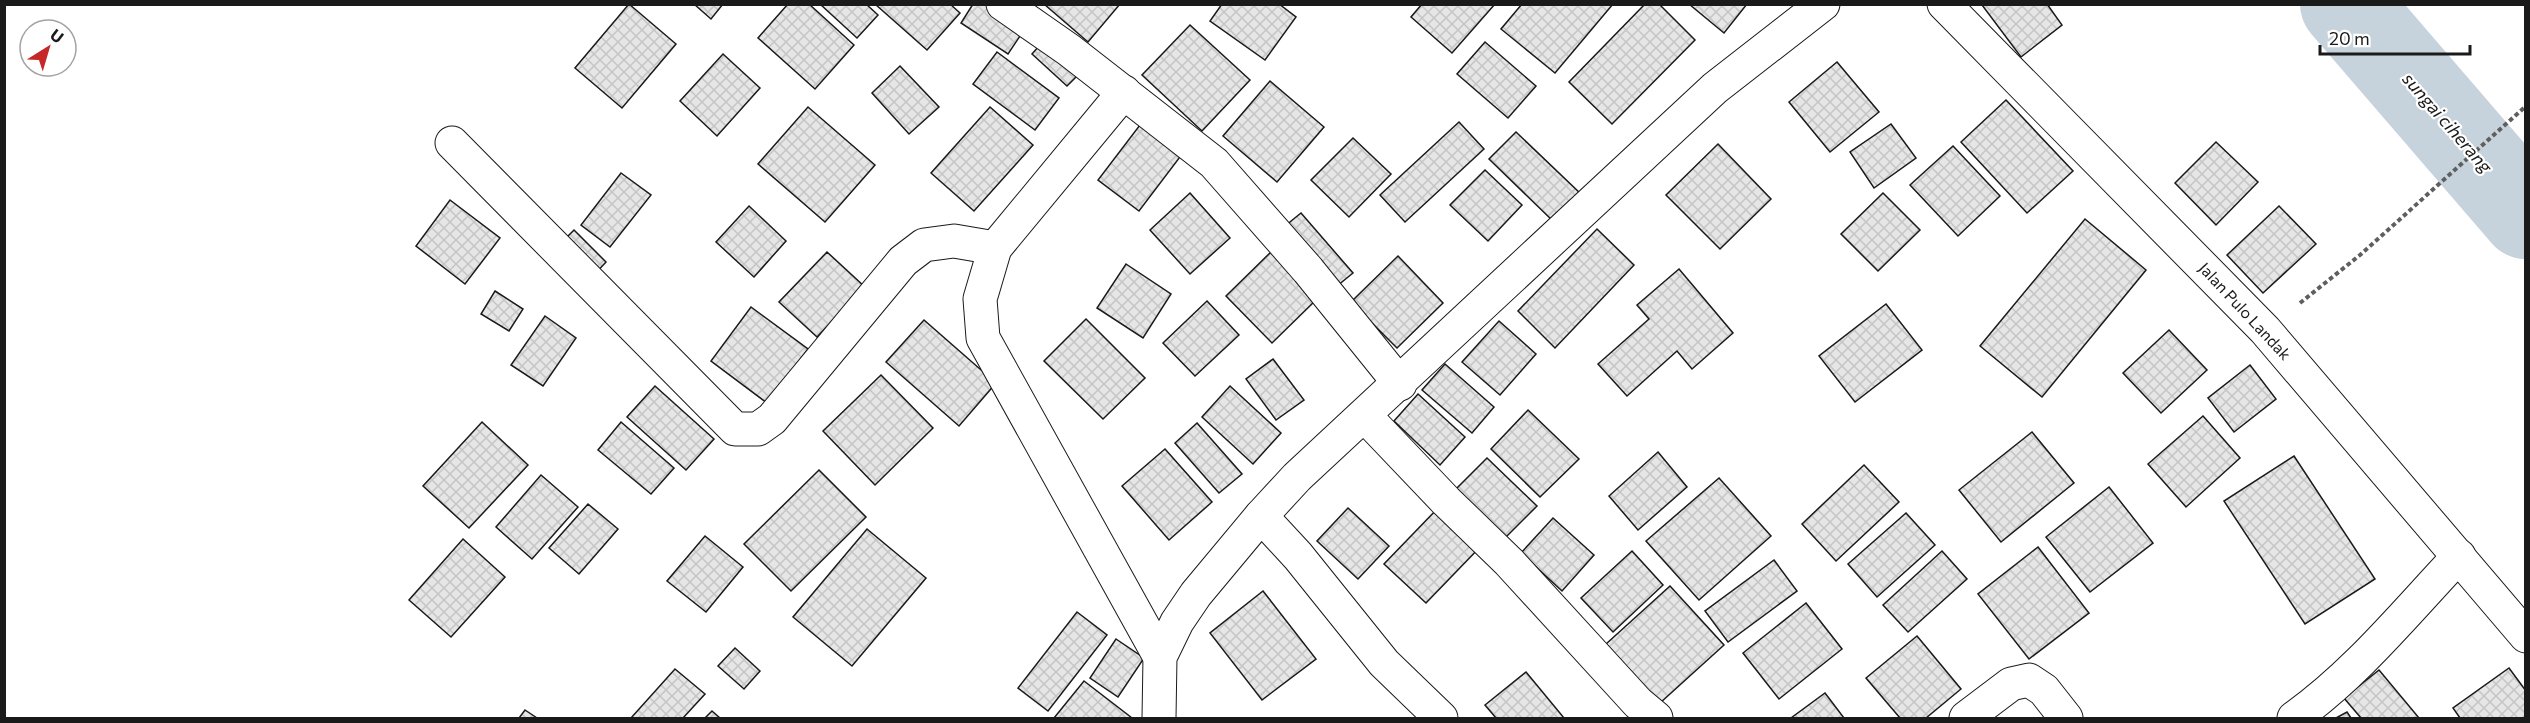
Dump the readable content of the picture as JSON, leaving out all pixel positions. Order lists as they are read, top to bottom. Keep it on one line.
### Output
{"streets":{"street":["Jalan Pulo Landak"]},"water":["sungai ciherang"],"scale_bar":"20 m","north":"top right"}
